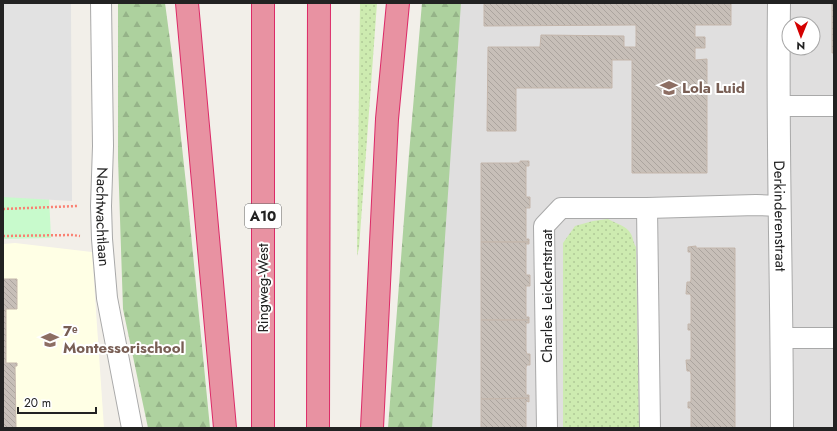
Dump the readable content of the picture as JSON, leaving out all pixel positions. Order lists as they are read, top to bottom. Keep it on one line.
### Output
{"streets":{"highway":["A10","Ringweg-West"],"street":["Derkinderenstraat","Nachtwachtlaan","Charles Leickertstraat"]},"crossings":[["Derkinderenstraat","Charles Leickertstraat"]],"places":{"school or university":["Lola Luid","7ᵉ Montessorischool"]},"scale_bar":"20 m","north":"bottom"}
